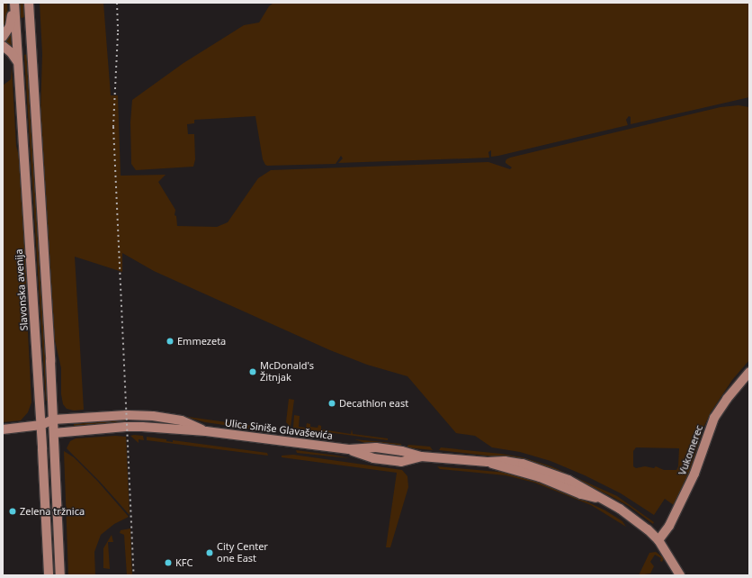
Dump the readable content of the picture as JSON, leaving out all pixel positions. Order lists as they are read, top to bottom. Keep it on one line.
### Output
{"streets":{"main road":["Slavonska avenija","Ulica Siniše Glavaševića","Vukomerec"]},"crossings":[["Ulica Siniše Glavaševića","Vukomerec"]],"places":["Emmezeta","McDonald's Žitnjak","Decathlon east","Zelena tržnica","City Center one East","KFC"]}
